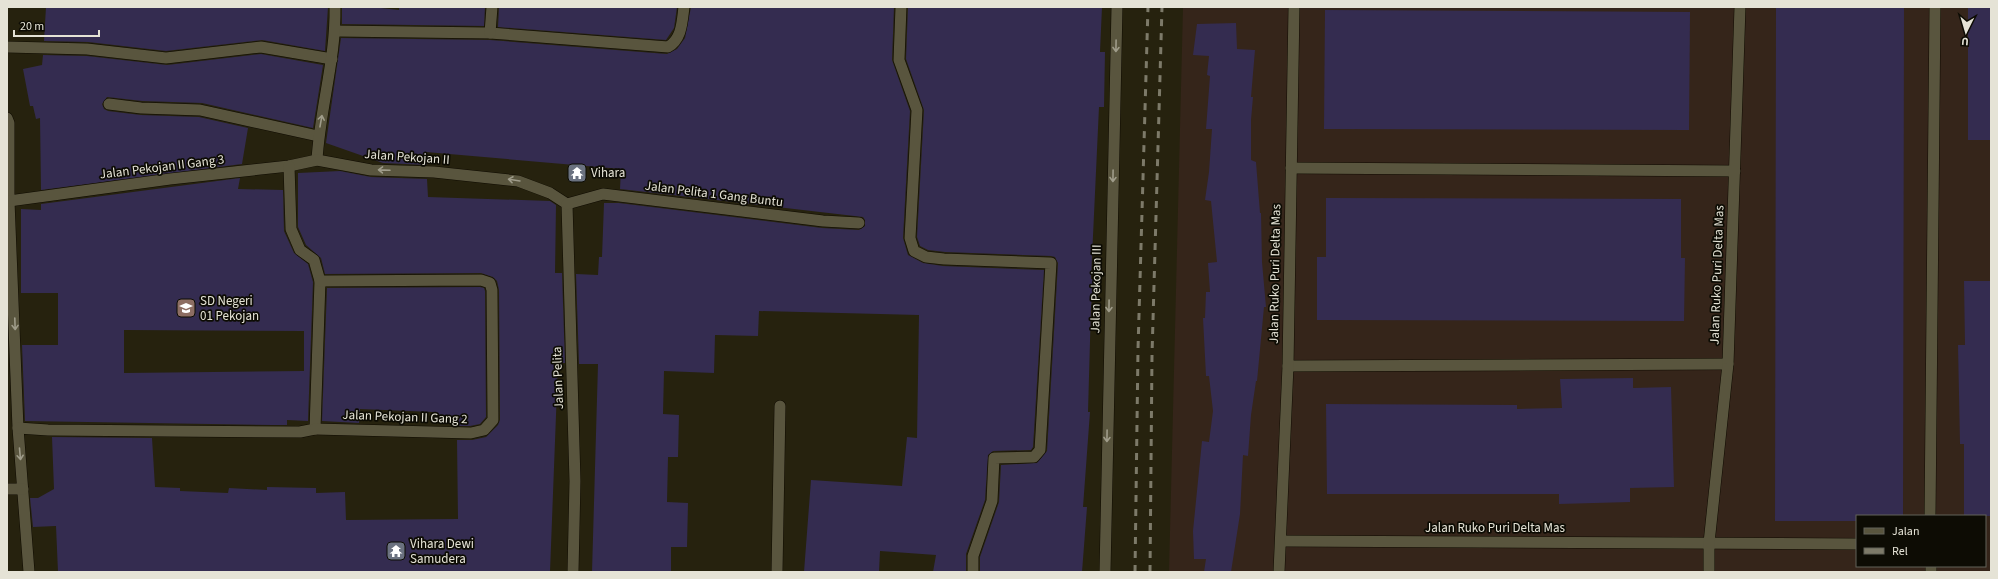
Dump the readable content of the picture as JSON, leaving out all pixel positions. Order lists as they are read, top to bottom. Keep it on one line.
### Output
{"streets":{"street":["Jalan Pekojan II","Jalan Pekojan II Gang 3","Jalan Pelita 1 Gang Buntu","Jalan Ruko Puri Delta Mas","Jalan Pekojan III","Jalan Pelita","Jalan Pekojan II Gang 2"]},"crossings":[["Jalan Pekojan II","Jalan Pekojan II Gang 3"],["Jalan Pekojan II","Jalan Pelita 1 Gang Buntu"],["Jalan Pekojan II","Jalan Pelita"],["Jalan Pelita 1 Gang Buntu","Jalan Pelita"]],"one_way":["Jalan Pekojan II","Jalan Pekojan III"],"places":{"temple":["Vihara","Vihara Dewi Samudera"],"school or university":["SD Negeri 01 Pekojan"]},"legend":["Jalan","Rel"],"scale_bar":"20 m","north":"bottom"}
